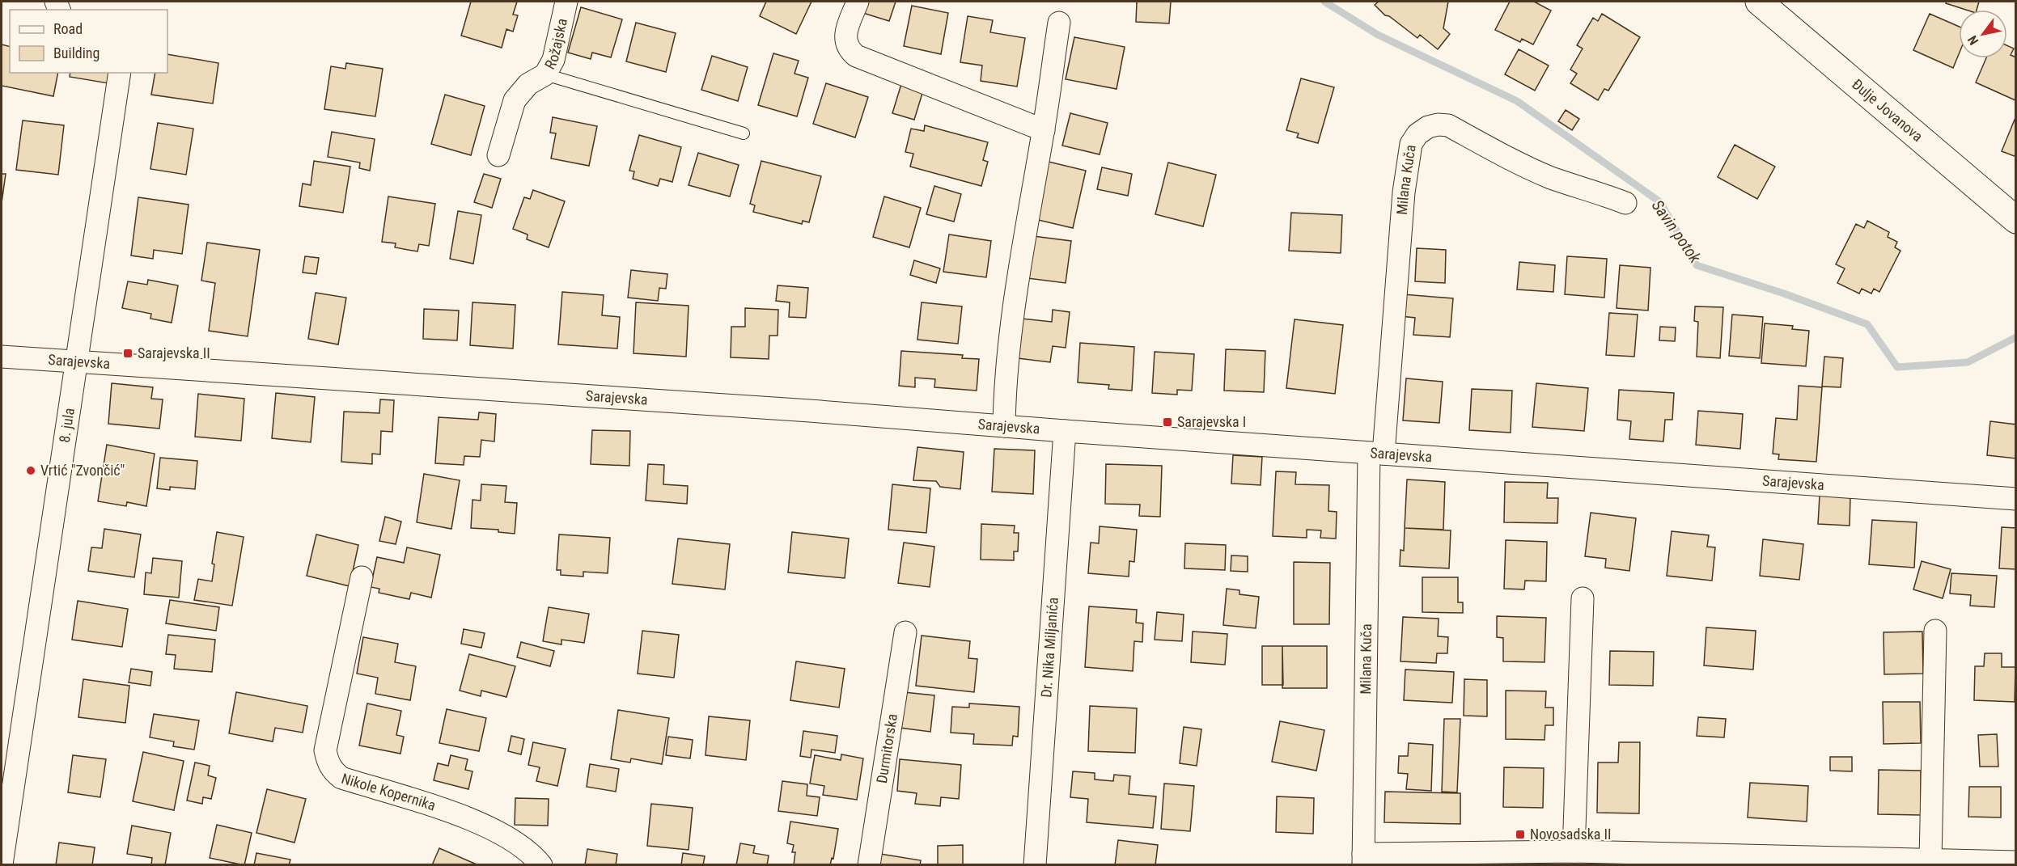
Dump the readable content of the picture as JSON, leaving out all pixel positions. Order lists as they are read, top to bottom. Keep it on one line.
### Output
{"streets":{"street":["Rožajska","Đulje Jovanova","Milana Kuča","Sarajevska","8. jula","Dr. Nika Miljanića","Durmitorska","Nikole Kopernika"]},"crossings":[["Milana Kuča","Sarajevska"],["Sarajevska","8. jula"],["Sarajevska","Dr. Nika Miljanića"]],"water":["Savin potok"],"places":{"transit":["Sarajevska II","Sarajevska I","Novosadska II"],"other":["Vrtić \"Zvončić\""]},"legend":["Road","Building"],"north":"bottom left"}
